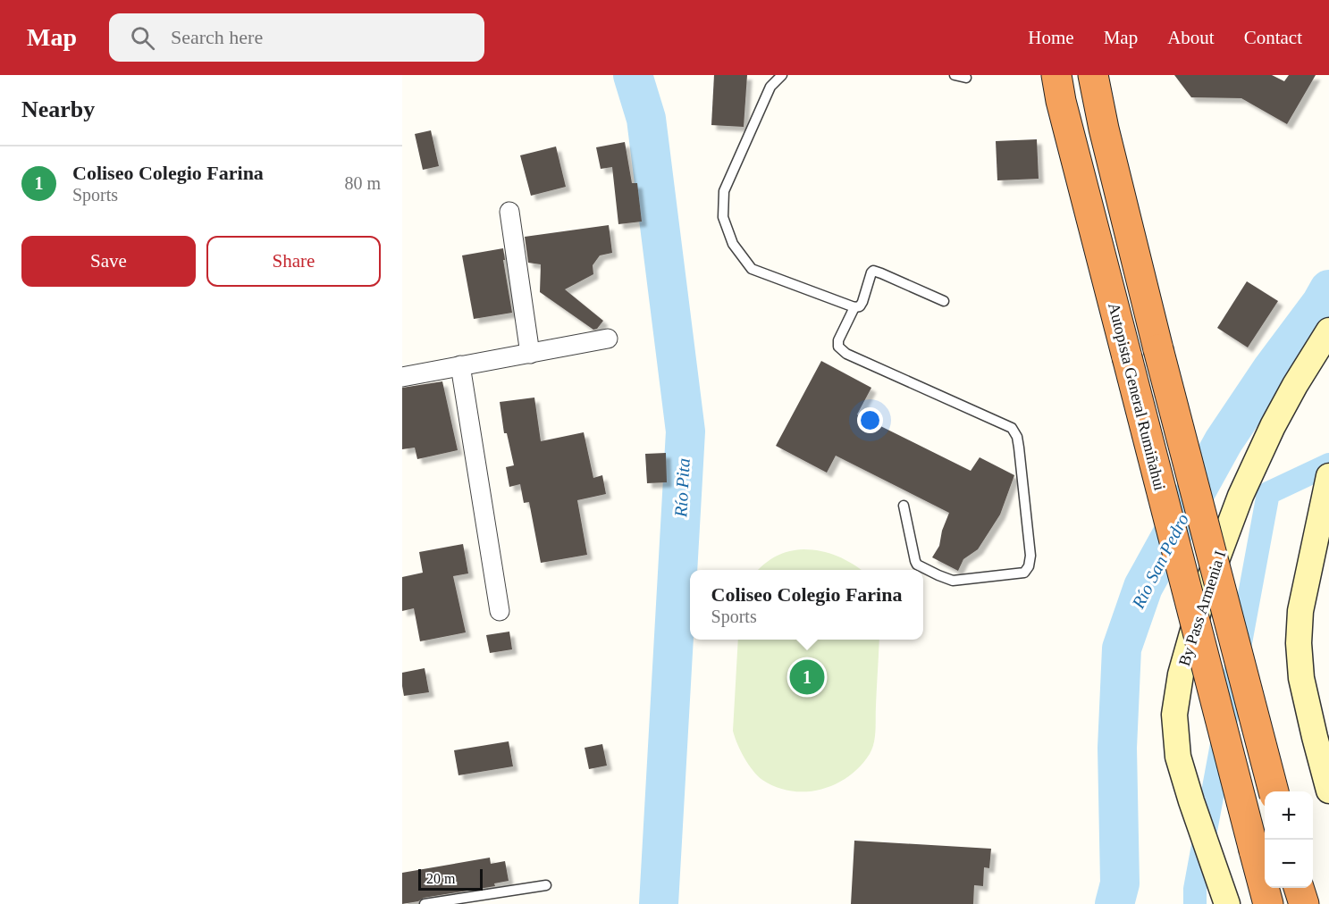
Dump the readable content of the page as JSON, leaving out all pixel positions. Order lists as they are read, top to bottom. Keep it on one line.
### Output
{"streets":{"highway":["Autopista General Rumiñahui"],"main road":["By Pass Armenia I"]},"water":["Río Pita","Río San Pedro"],"scale_bar":"20 m","page":{"header":"Map","search":"Search here","nav":["Home","Map","About","Contact"],"heading":"Nearby","list":[{"mark":"1","name":"Coliseo Colegio Farina","note":"Sports","value":"80 m"}],"buttons":["Save","Share"],"popup":["Coliseo Colegio Farina","Sports"],"pins":"1","map_buttons":["+","−"],"scale":"20 m"}}
